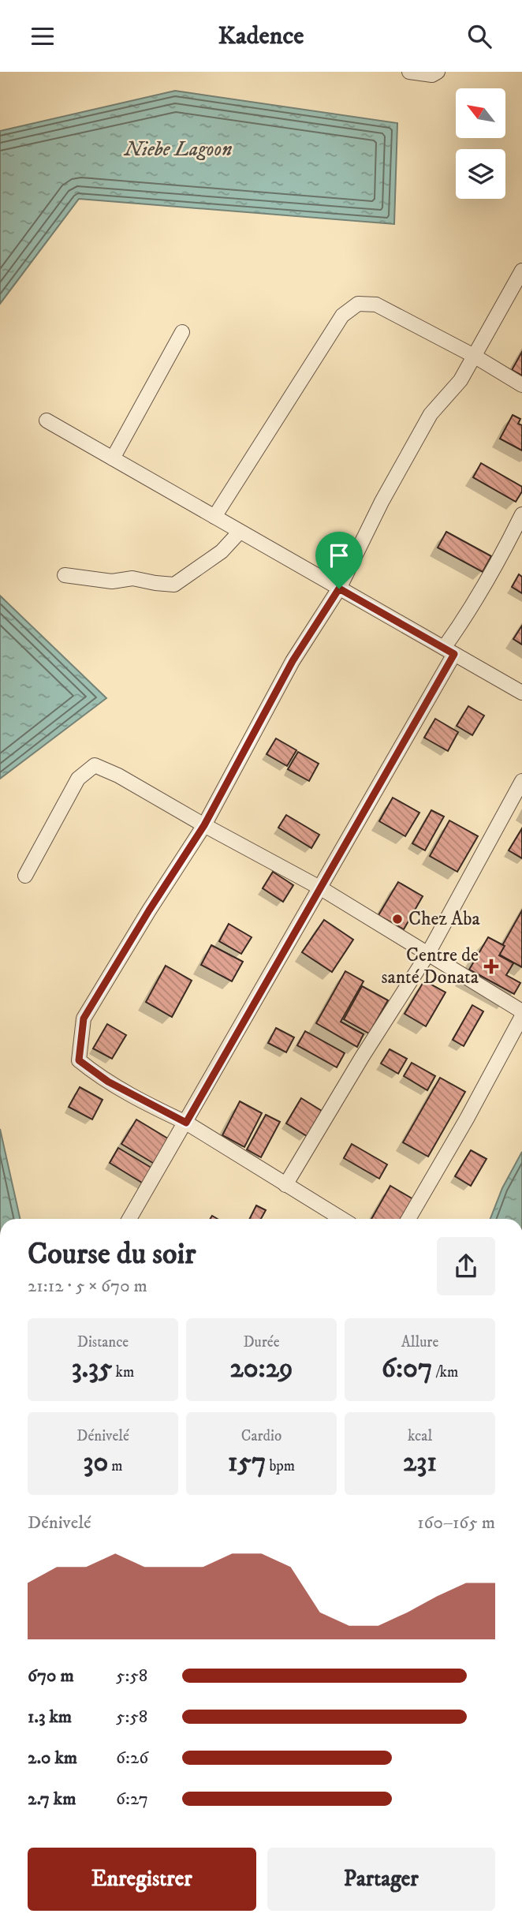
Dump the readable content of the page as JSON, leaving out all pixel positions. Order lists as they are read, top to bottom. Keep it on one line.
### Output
{"water":["Niebe Lagoon"],"places":{"other":["Chez Aba"],"health":["Centre de santé Donata"]},"north":"top left","page":{"header":"Kadence","heading":["Course du soir","21:12 · 5 × 670 m"],"stats":[["Distance","3.35 km"],["Durée","20:29"],["Allure","6:07 /km"],["Dénivelé","30 m"],["Cardio","157 bpm"],["kcal","231"]],"chart":["Dénivelé","160–165 m"],"list":[{"name":"670 m","note":"5:58"},{"name":"1.3 km","note":"5:58"},{"name":"2.0 km","note":"6:26"},{"name":"2.7 km","note":"6:27"}],"buttons":["Enregistrer","Partager"]}}
